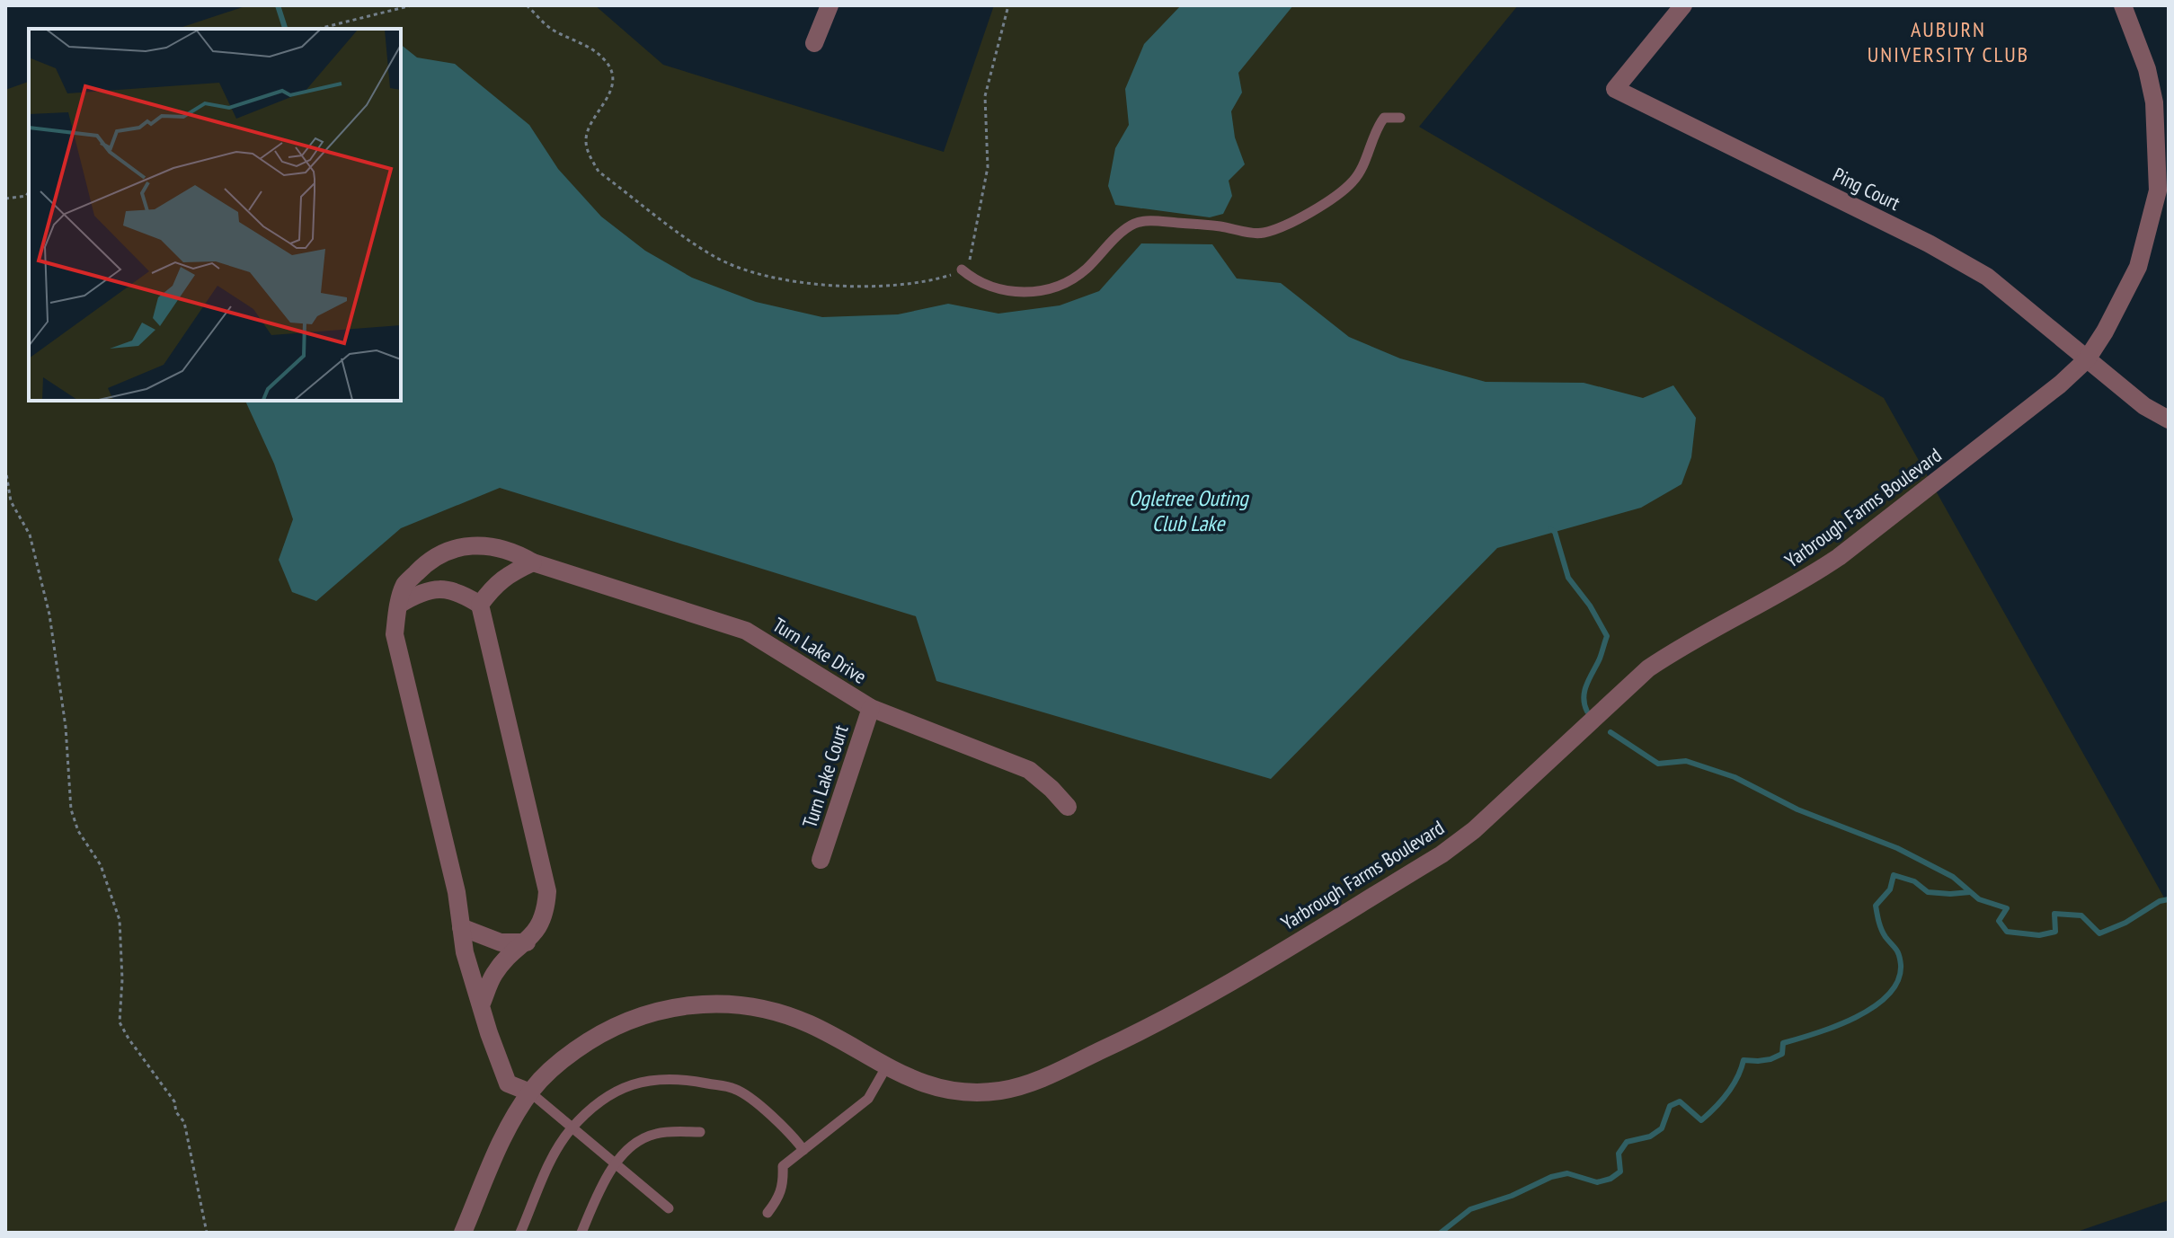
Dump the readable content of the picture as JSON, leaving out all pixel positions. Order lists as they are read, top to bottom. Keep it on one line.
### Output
{"streets":{"street":["Ping Court","Yarbrough Farms Boulevard","Turn Lake Drive","Turn Lake Court"]},"crossings":[["Ping Court","Yarbrough Farms Boulevard"],["Yarbrough Farms Boulevard","Turn Lake Drive"],["Turn Lake Drive","Turn Lake Court"]],"districts":["AUBURN UNIVERSITY CLUB"],"water":["Ogletree Outing Club Lake"]}
